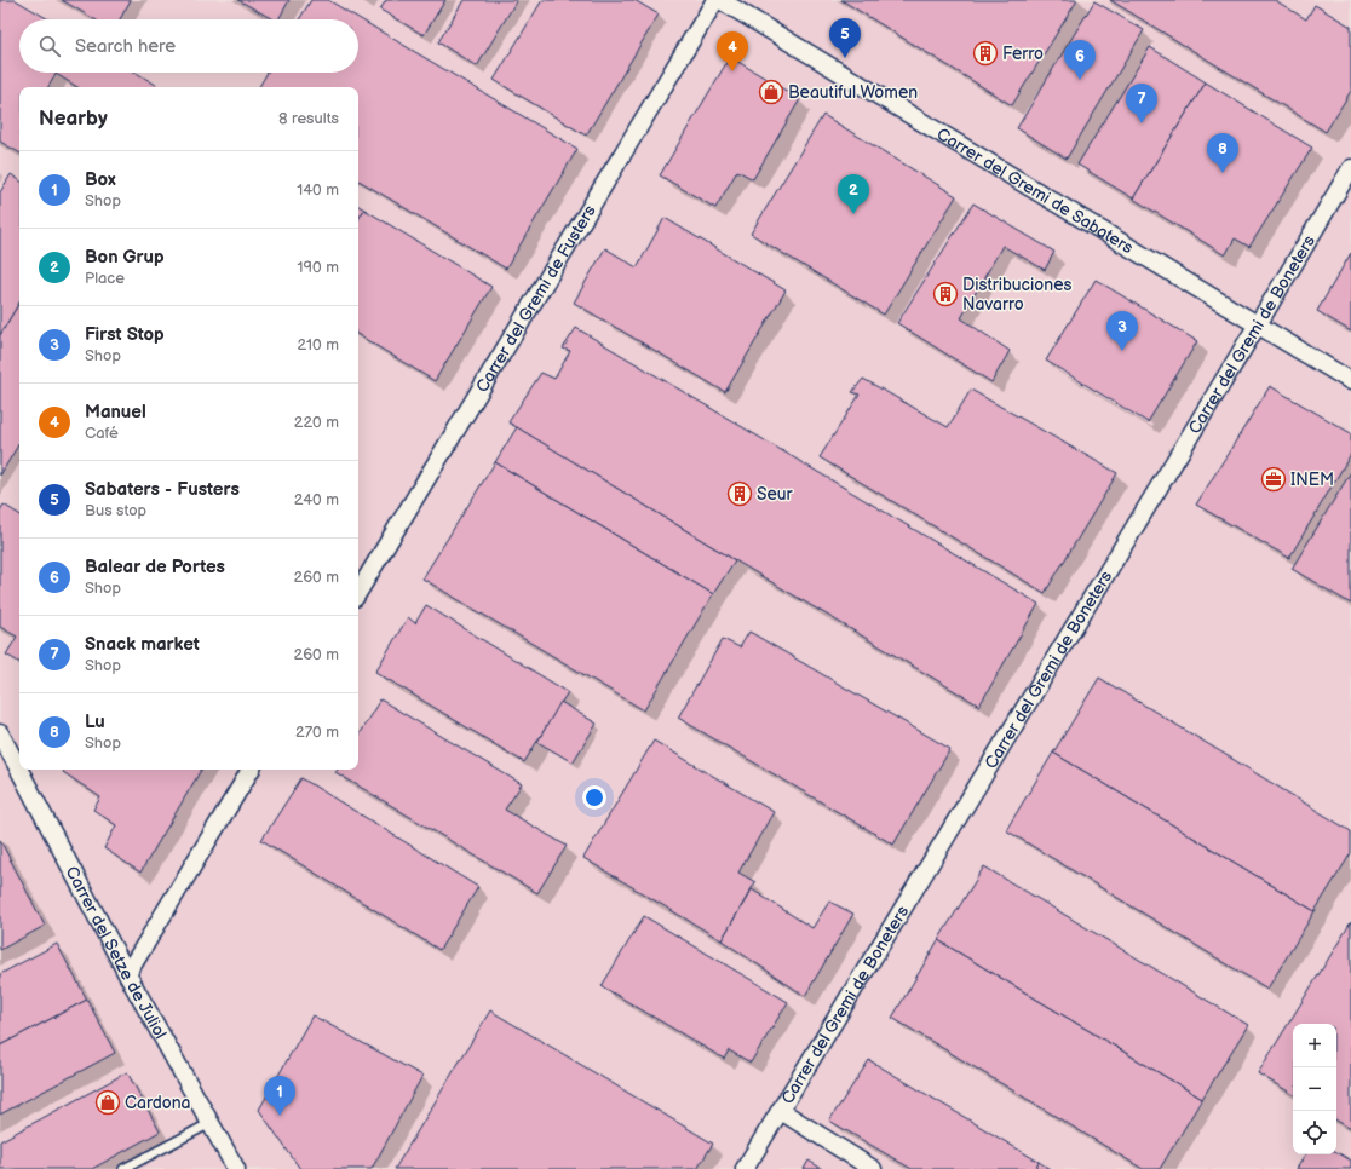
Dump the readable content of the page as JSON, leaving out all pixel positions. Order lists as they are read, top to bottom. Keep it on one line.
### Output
{"streets":{"street":["Carrer del Gremi de Sabaters","Carrer del Gremi de Fusters","Carrer del Gremi de Boneters","Carrer del Setze de Juliol"]},"crossings":[["Carrer del Gremi de Sabaters","Carrer del Gremi de Boneters"]],"places":{"building":["Ferro","Distribuciones Navarro","Seur"],"shop":["Beautiful Women","Cardona"],"office":["INEM"]},"page":{"pins":["5","4","6","7","8","2","3","1"],"search":"Search here","heading":["Nearby","8 results"],"list":[{"mark":"1","name":"Box","note":"Shop","value":"140 m"},{"mark":"2","name":"Bon Grup","note":"Place","value":"190 m"},{"mark":"3","name":"First Stop","note":"Shop","value":"210 m"},{"mark":"4","name":"Manuel","note":"Café","value":"220 m"},{"mark":"5","name":"Sabaters - Fusters","note":"Bus stop","value":"240 m"},{"mark":"6","name":"Balear de Portes","note":"Shop","value":"260 m"},{"mark":"7","name":"Snack market","note":"Shop","value":"260 m"},{"mark":"8","name":"Lu","note":"Shop","value":"270 m"}],"map_buttons":["+","−"]}}
